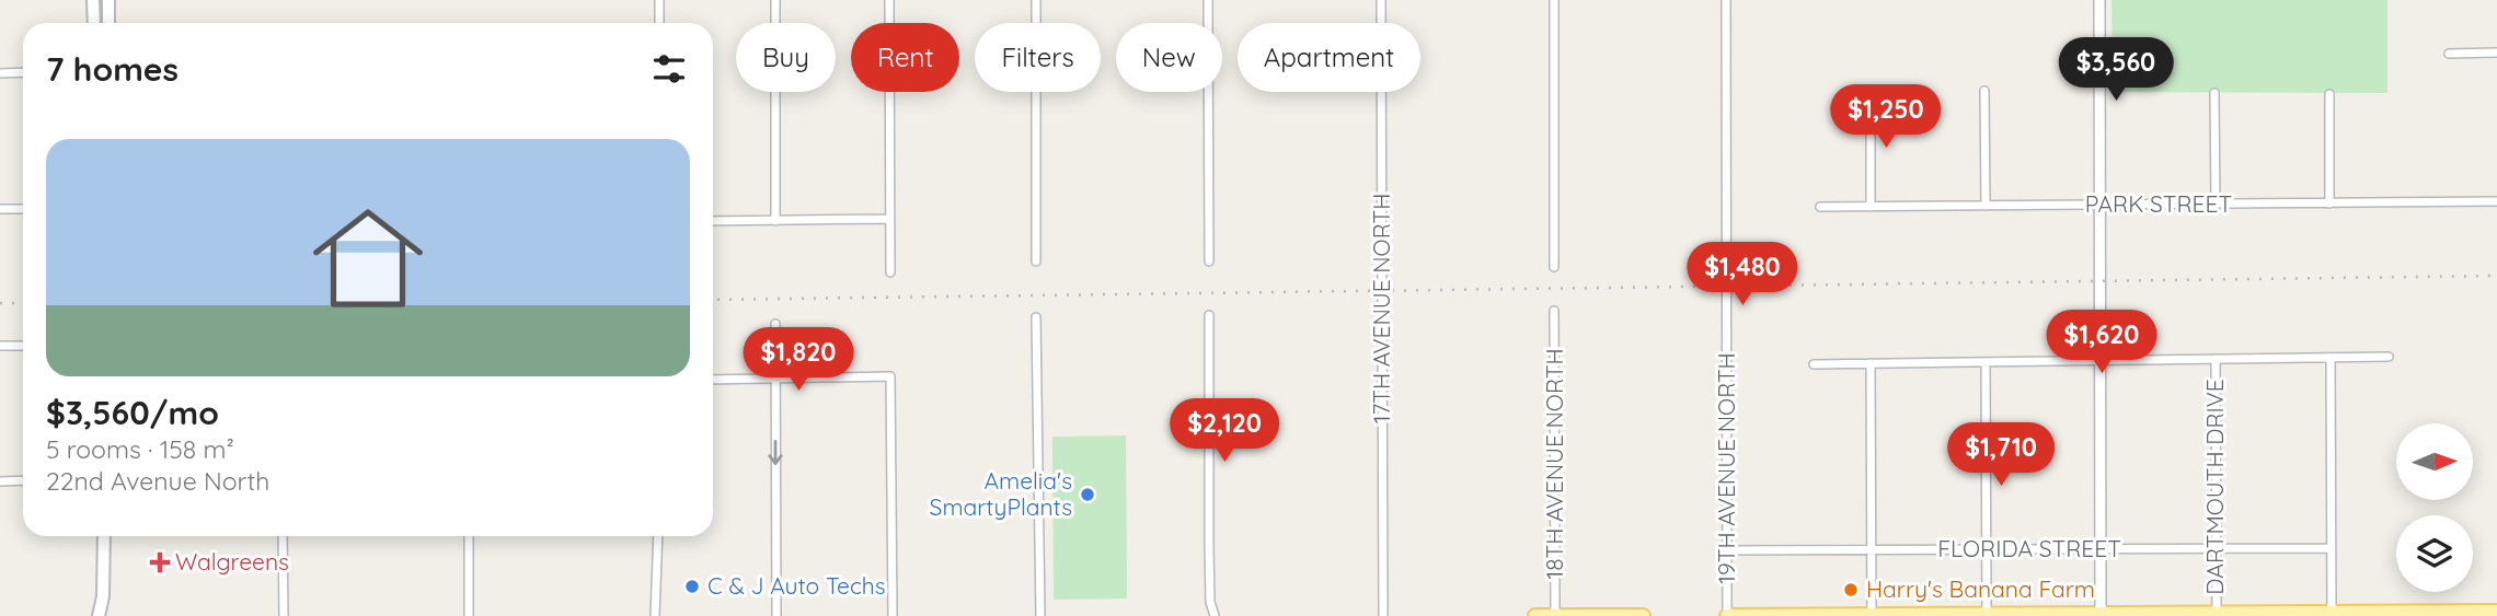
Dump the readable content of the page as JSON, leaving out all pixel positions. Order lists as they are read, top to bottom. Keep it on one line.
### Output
{"streets":{"street":["PARK STREET","17TH AVENUE NORTH","18TH AVENUE NORTH","19TH AVENUE NORTH","DARTMOUTH DRIVE","FLORIDA STREET"]},"crossings":[["19TH AVENUE NORTH","FLORIDA STREET"],["DARTMOUTH DRIVE","FLORIDA STREET"]],"places":{"other":["Amelia's SmartyPlants","C & J Auto Techs","Harry's Banana Farm"],"health":["Walgreens"]},"north":"right","page":{"chip":["Buy","Rent","Filters","New","Apartment"],"heading":"7 homes","price":["$3,560","$1,250","$1,480","$1,620","$1,820","$2,120","$1,710"],"list":[{"name":"$3,560/mo","note":"5 rooms · 158 m² · 22nd Avenue North"}]}}
